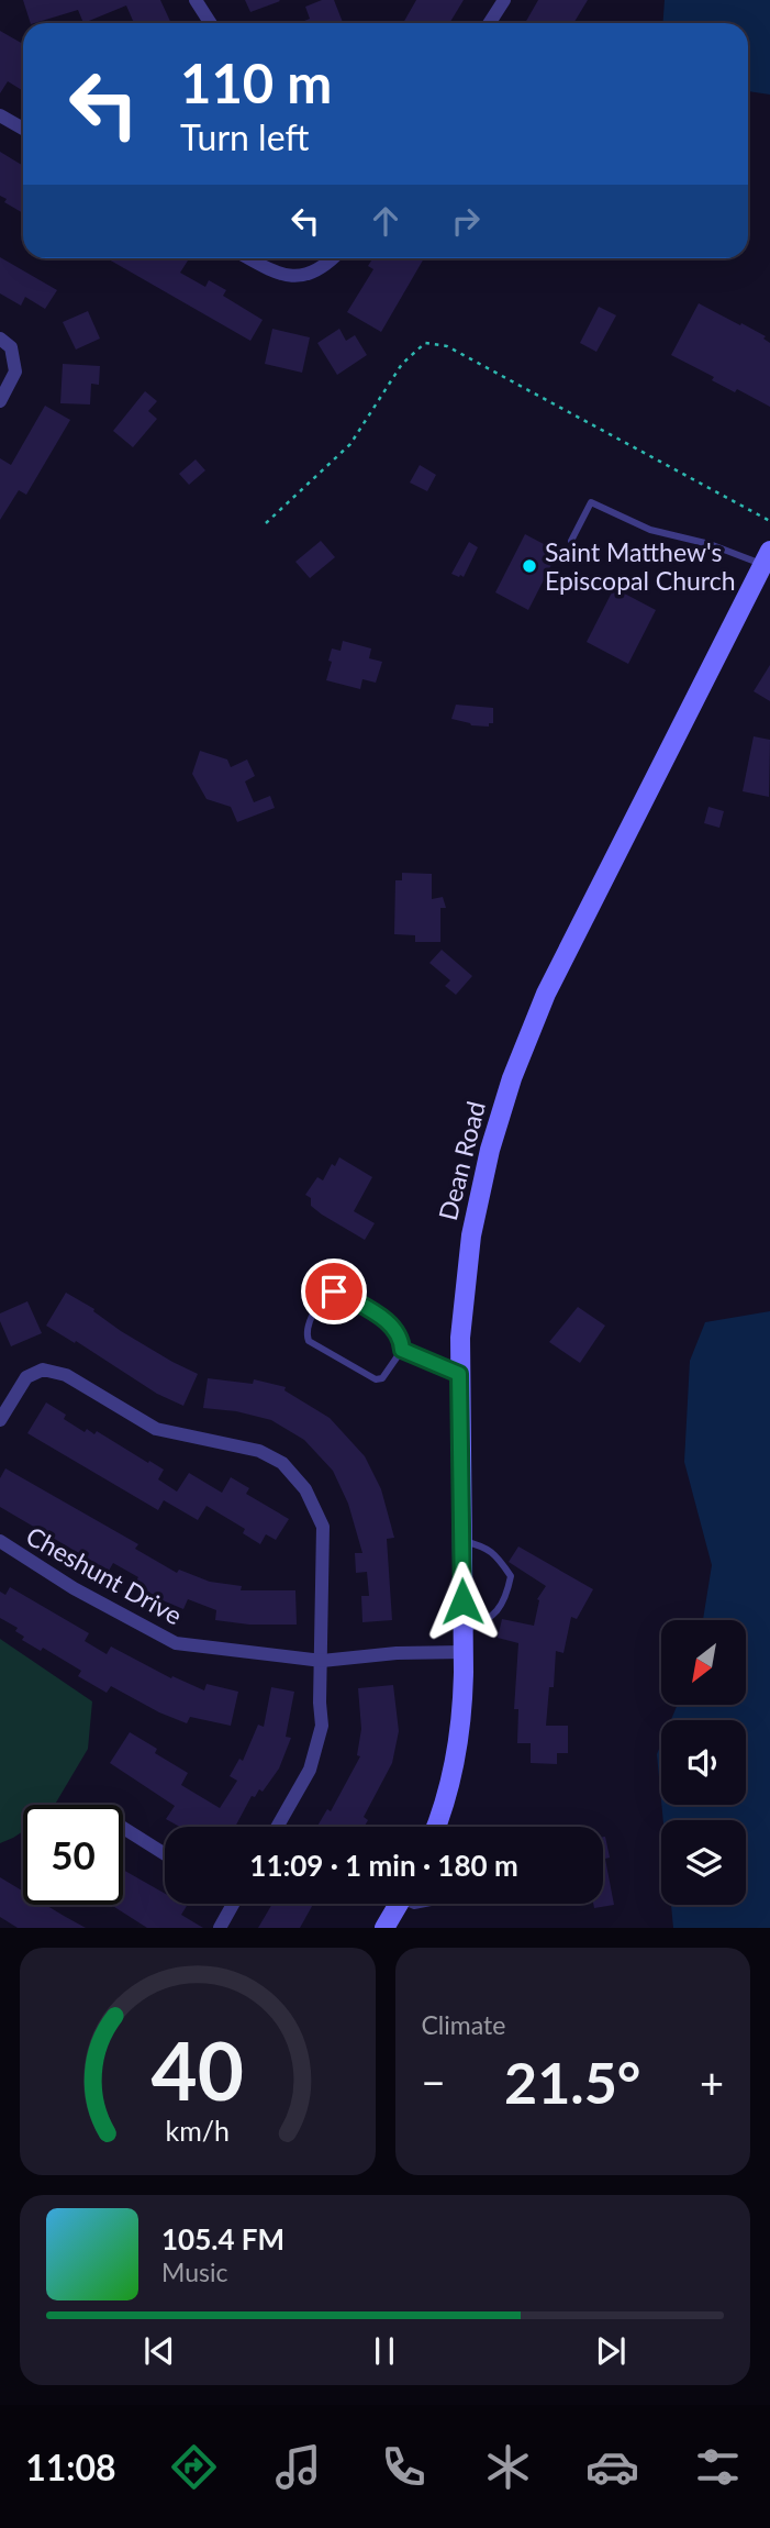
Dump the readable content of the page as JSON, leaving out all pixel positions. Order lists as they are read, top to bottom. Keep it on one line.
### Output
{"streets":{"main road":["Dean Road"],"street":["Cheshunt Drive"]},"crossings":[["Dean Road","Cheshunt Drive"]],"places":["Saint Matthew's Episcopal Church"],"north":"bottom left","page":{"turn":["110 m","Turn left"],"limit":"50","trip":"11:09 · 1 min · 180 m","tile":"Climate","heat":["−","21.5°","+"],"song":["105.4 FM","Music"],"tabs":"11:08","gauge":["40","km/h"]}}
